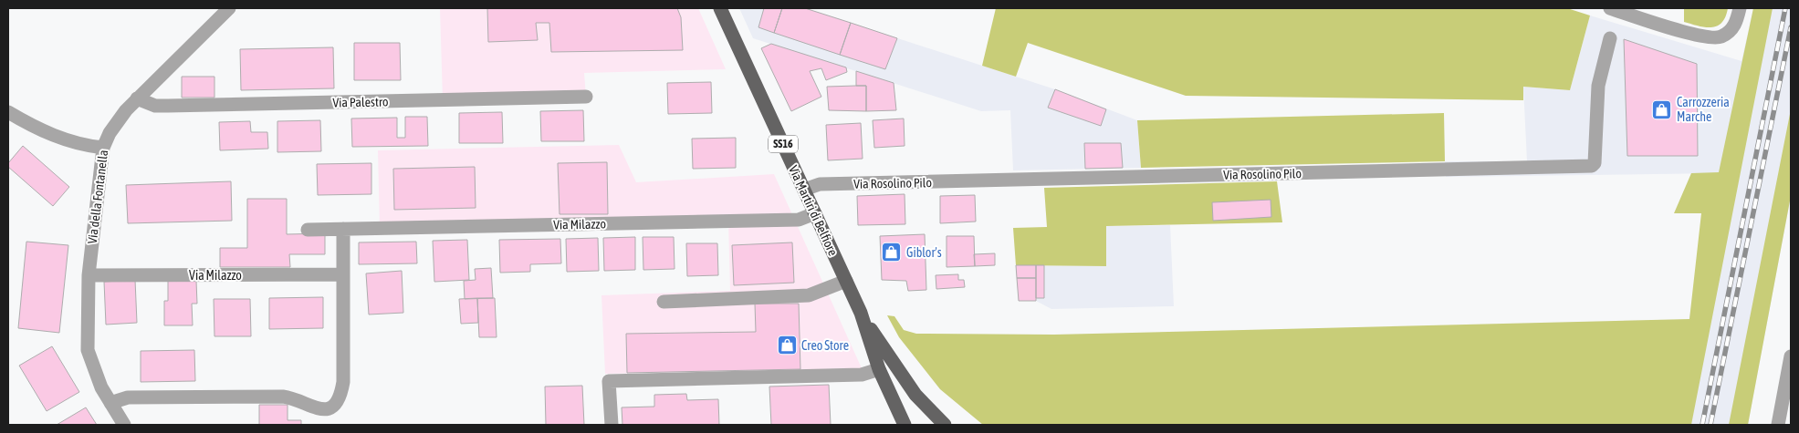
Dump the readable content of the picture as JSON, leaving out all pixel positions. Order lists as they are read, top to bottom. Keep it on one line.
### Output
{"streets":{"main road":["SS16","Via Martiri di Belfiore"],"street":["Via Palestro","Via Rosolino Pilo","Via della Fontanella","Via Milazzo"]},"crossings":[["Via Palestro","Via della Fontanella"],["Via Rosolino Pilo","Via Martiri di Belfiore"],["Via della Fontanella","Via Milazzo"],["Via Martiri di Belfiore","Via Milazzo"]],"places":{"shop":["Carrozzeria Marche","Giblor's","Creo Store"]}}
